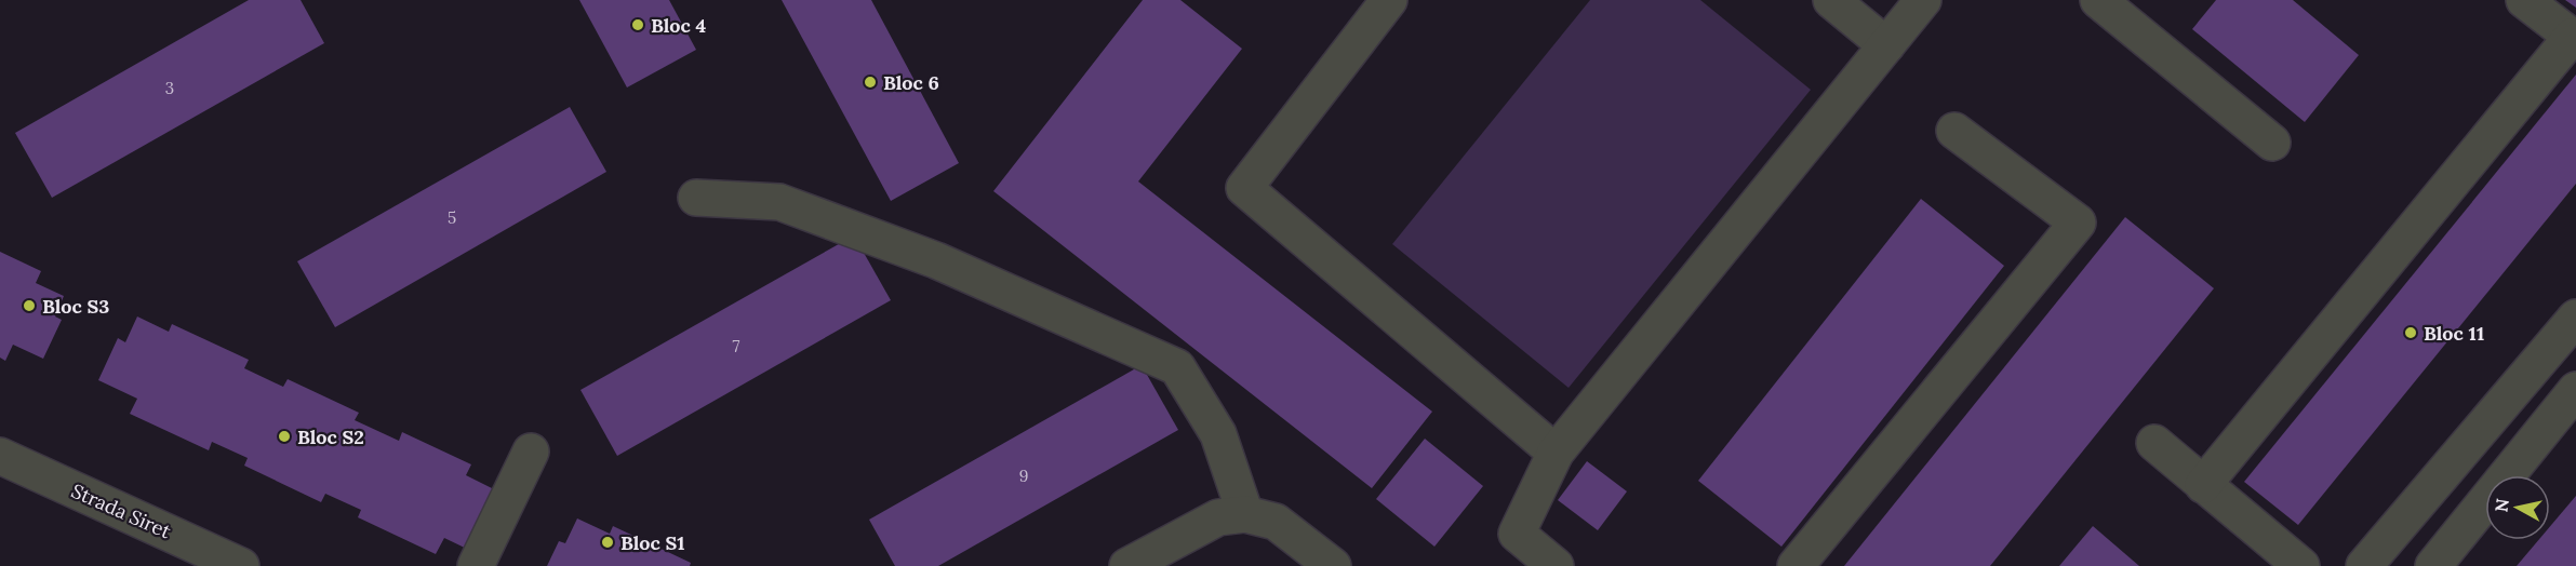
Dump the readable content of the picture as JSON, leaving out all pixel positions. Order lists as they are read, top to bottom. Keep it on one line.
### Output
{"streets":{"street":["Strada Siret"]},"places":["Bloc 4","Bloc 6","Bloc S3","Bloc 11","Bloc S2","Bloc S1"],"house_numbers":["3","5","7","9"],"north":"left"}
